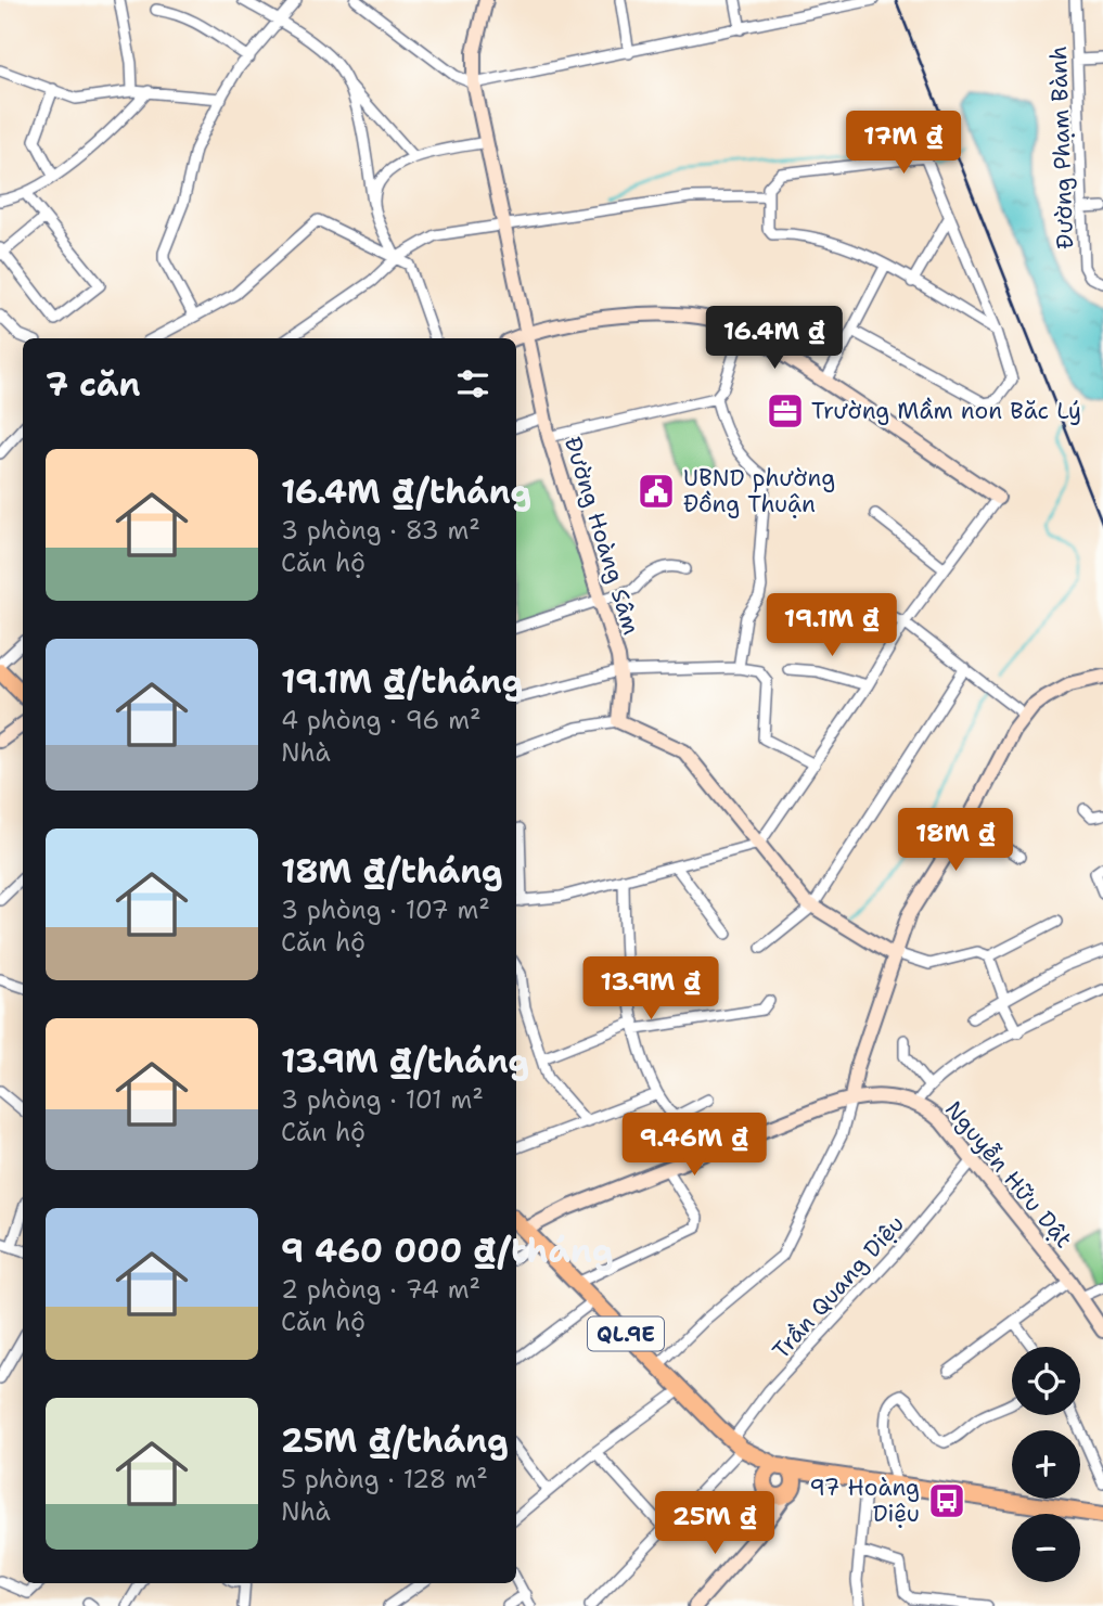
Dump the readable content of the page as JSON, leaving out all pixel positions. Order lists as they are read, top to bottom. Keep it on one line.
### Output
{"streets":{"main road":["QL.9E"],"street":["Đường Phạm Bành","Đường Hoàng Sâm","Nguyễn Hữu Dật","Trần Quang Diệu"]},"crossings":[["Nguyễn Hữu Dật","Trần Quang Diệu"],["Trần Quang Diệu","QL.9E"]],"places":{"office":["Trường Mầm non Băc Lý"],"public building":["UBND phường Đồng Thuận"],"bus stop":["97 Hoàng Diệu"]},"page":{"price":["17M ₫","16.4M ₫","19.1M ₫","18M ₫","13.9M ₫","9.46M ₫","25M ₫"],"heading":"7 căn","list":[{"name":"16.4M ₫/tháng","note":"3 phòng · 83 m² · Căn hộ"},{"name":"19.1M ₫/tháng","note":"4 phòng · 96 m² · Nhà"},{"name":"18M ₫/tháng","note":"3 phòng · 107 m² · Căn hộ"},{"name":"13.9M ₫/tháng","note":"3 phòng · 101 m² · Căn hộ"},{"name":"9 460 000 ₫/tháng","note":"2 phòng · 74 m² · Căn hộ"},{"name":"25M ₫/tháng","note":"5 phòng · 128 m² · Nhà"}],"map_buttons":["+","−"]}}
